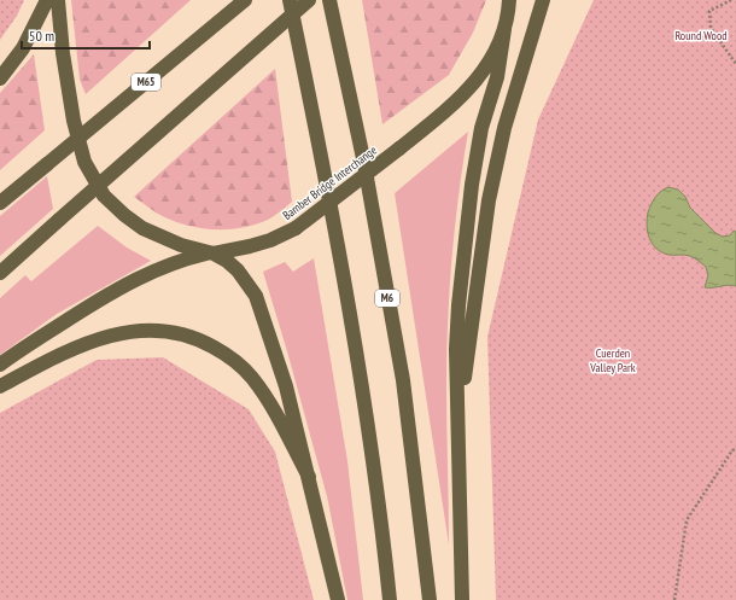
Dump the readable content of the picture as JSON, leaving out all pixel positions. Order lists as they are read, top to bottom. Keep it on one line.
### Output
{"streets":{"highway":["M65","Bamber Bridge Interchange","M6"]},"parks":["Round Wood","Cuerden Valley Park"],"scale_bar":"50 m"}
